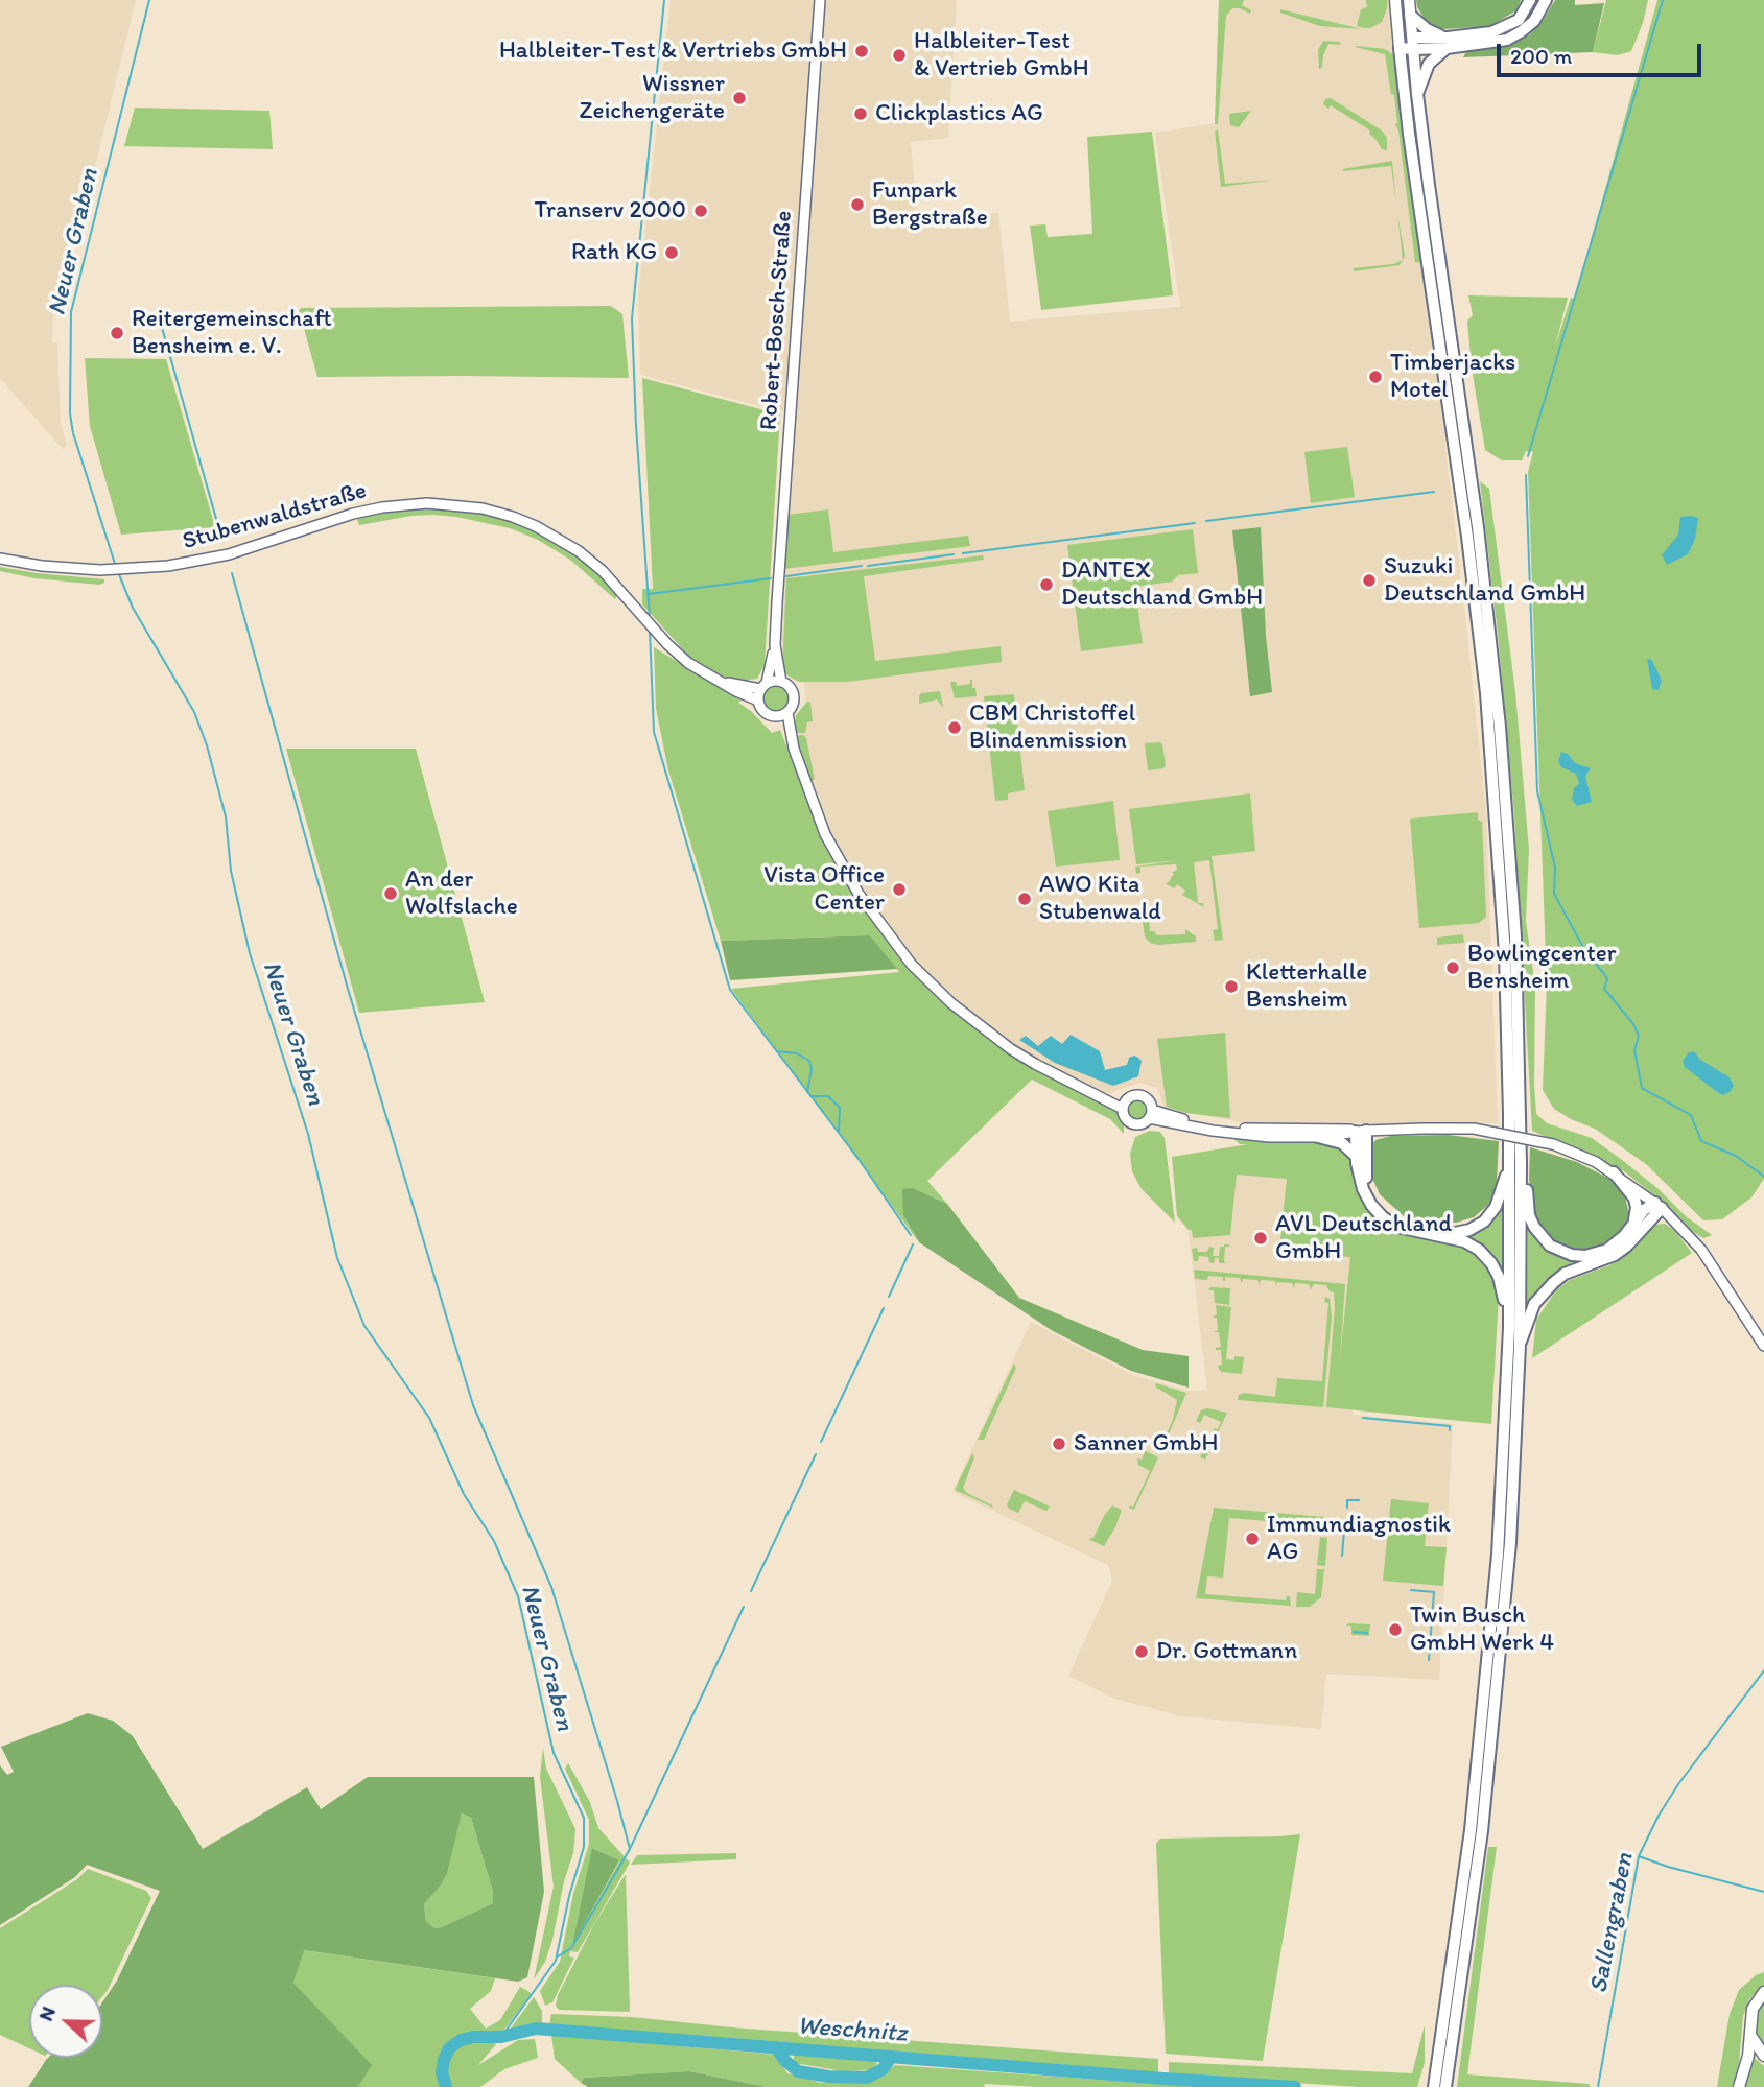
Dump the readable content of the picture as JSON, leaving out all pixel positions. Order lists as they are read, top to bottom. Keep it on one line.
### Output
{"streets":{"street":["Robert-Bosch-Straße","Stubenwaldstraße"]},"crossings":[["Robert-Bosch-Straße","Stubenwaldstraße"]],"water":["Neuer Graben","Sallengraben","Weschnitz"],"places":["Halbleiter-Test & Vertriebs GmbH","Halbleiter-Test & Vertrieb GmbH","Wissner Zeichengeräte","Clickplastics AG","Funpark Bergstraße","Transerv 2000","Rath KG","Reitergemeinschaft Bensheim e. V.","Timberjacks Motel","Suzuki Deutschland GmbH","DANTEX Deutschland GmbH","CBM Christoffel Blindenmission","Vista Office Center","An der Wolfslache","AWO Kita Stubenwald","Bowlingcenter Bensheim","Kletterhalle Bensheim","AVL Deutschland GmbH","Sanner GmbH","Immundiagnostik AG","Twin Busch GmbH Werk 4","Dr. Gottmann"],"scale_bar":"200 m","north":"left"}
